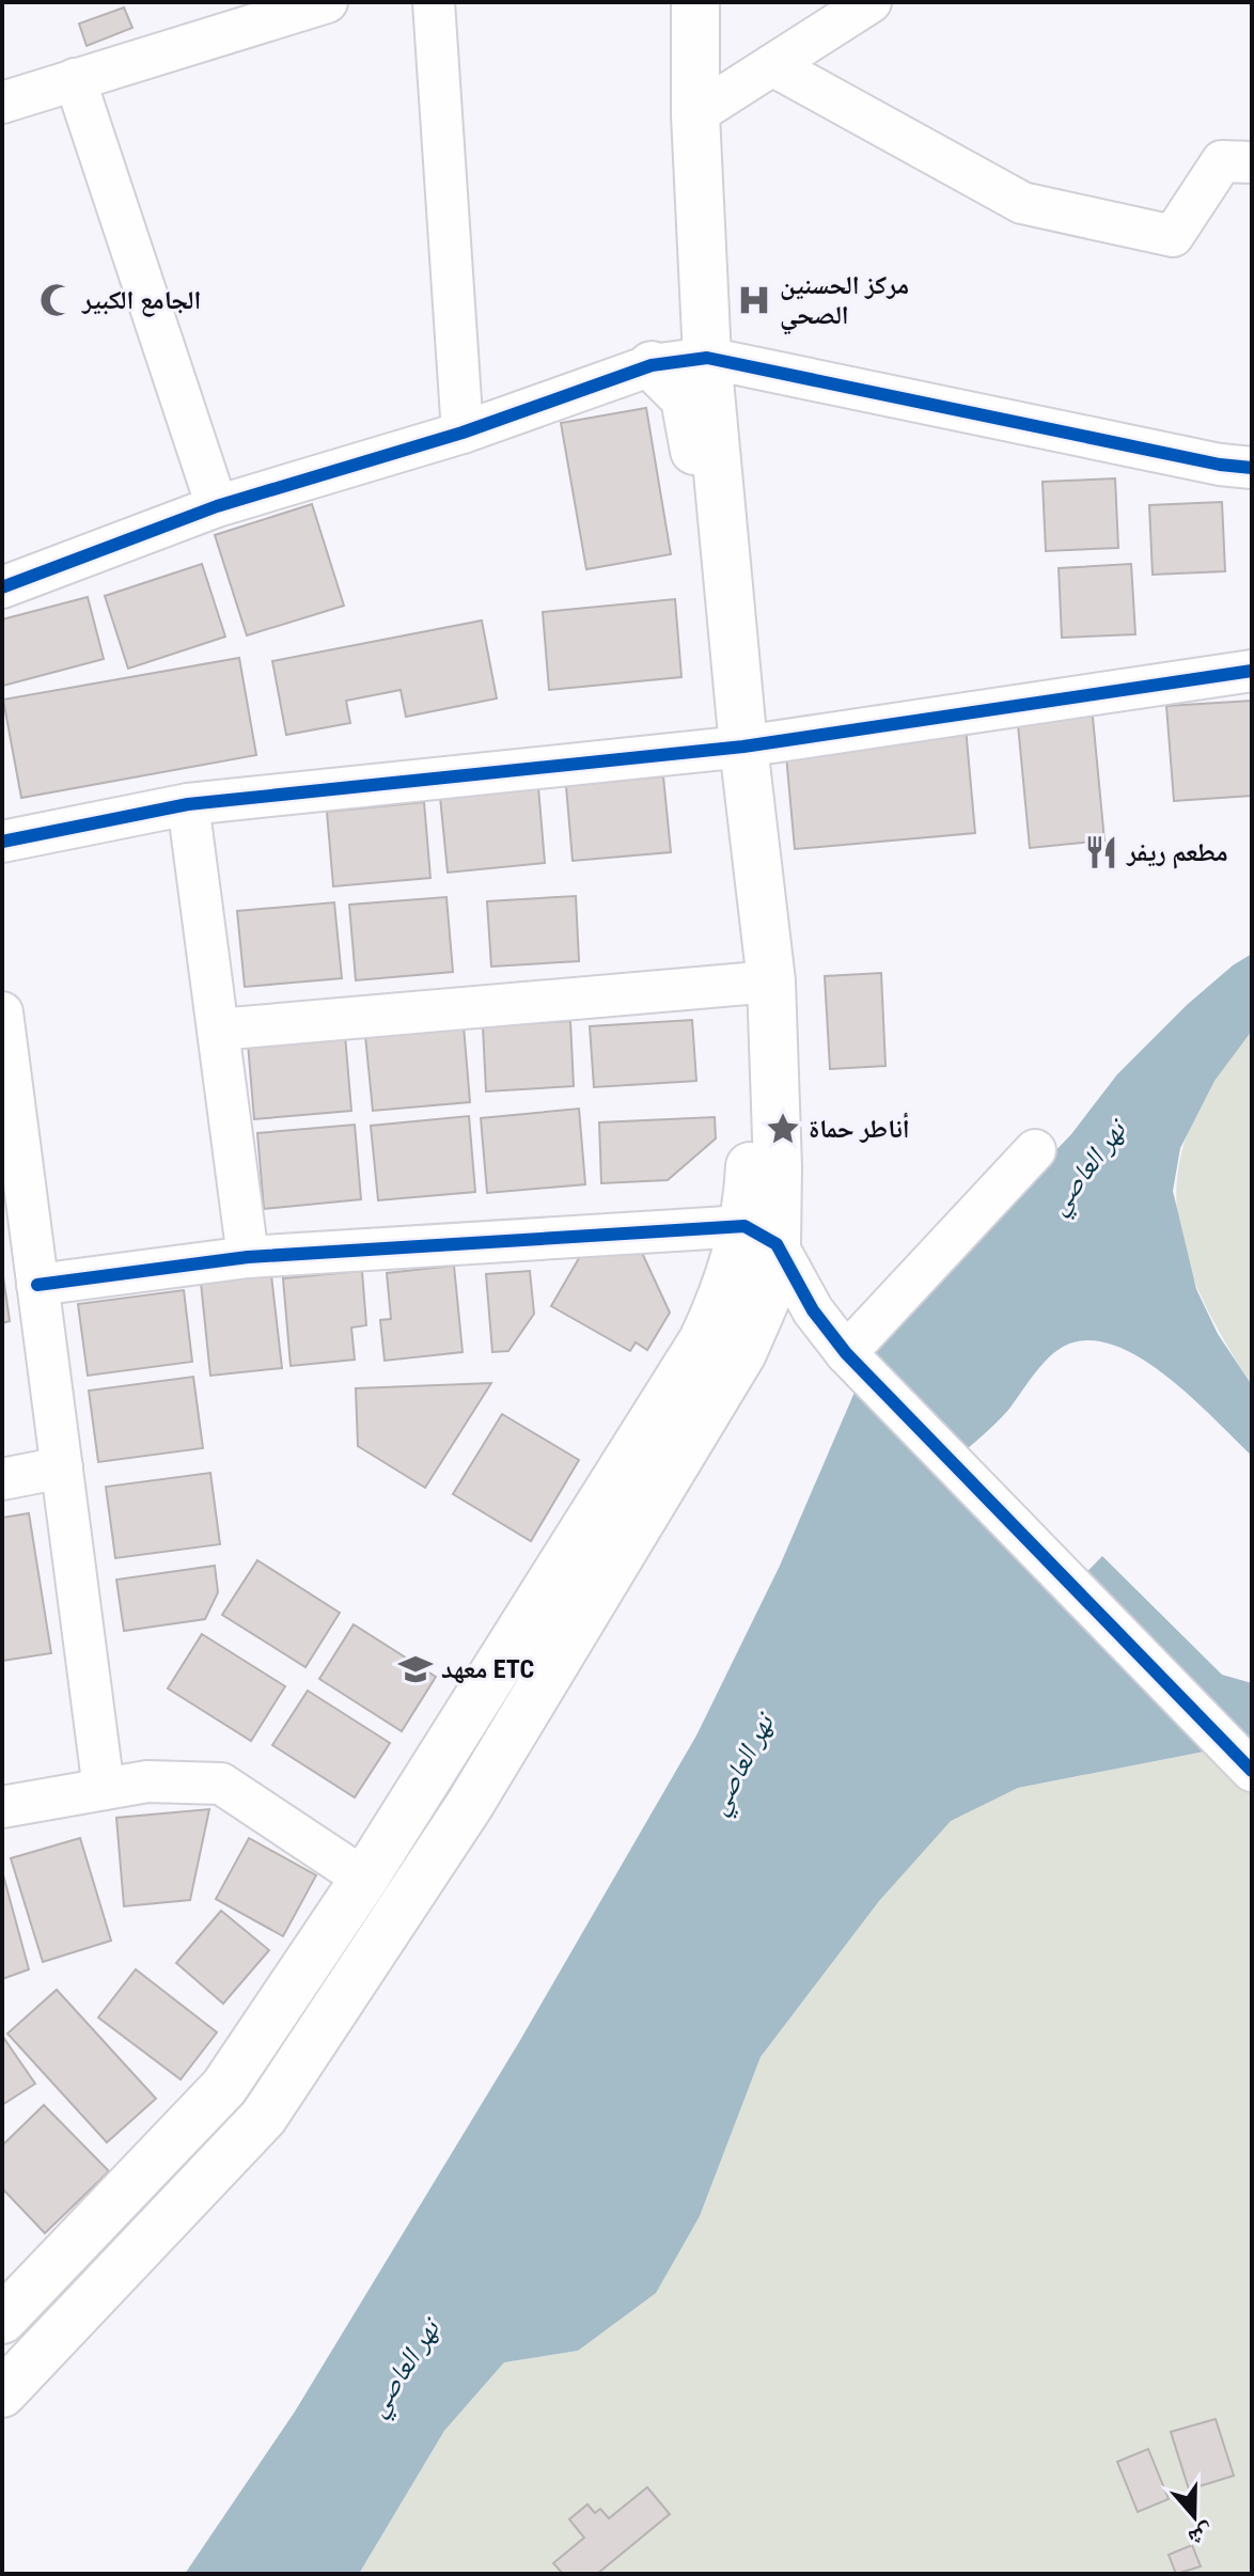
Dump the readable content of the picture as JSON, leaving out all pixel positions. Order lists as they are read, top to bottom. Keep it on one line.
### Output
{"water":["نهر العاصي"],"places":{"mosque":["الجامع الكبير"],"hospital":["مركز الحسنين الصحي"],"restaurant":["مطعم ريفر"],"place":["أناطر حماة"],"school or university":["معهد ETC"]},"north":"bottom"}
